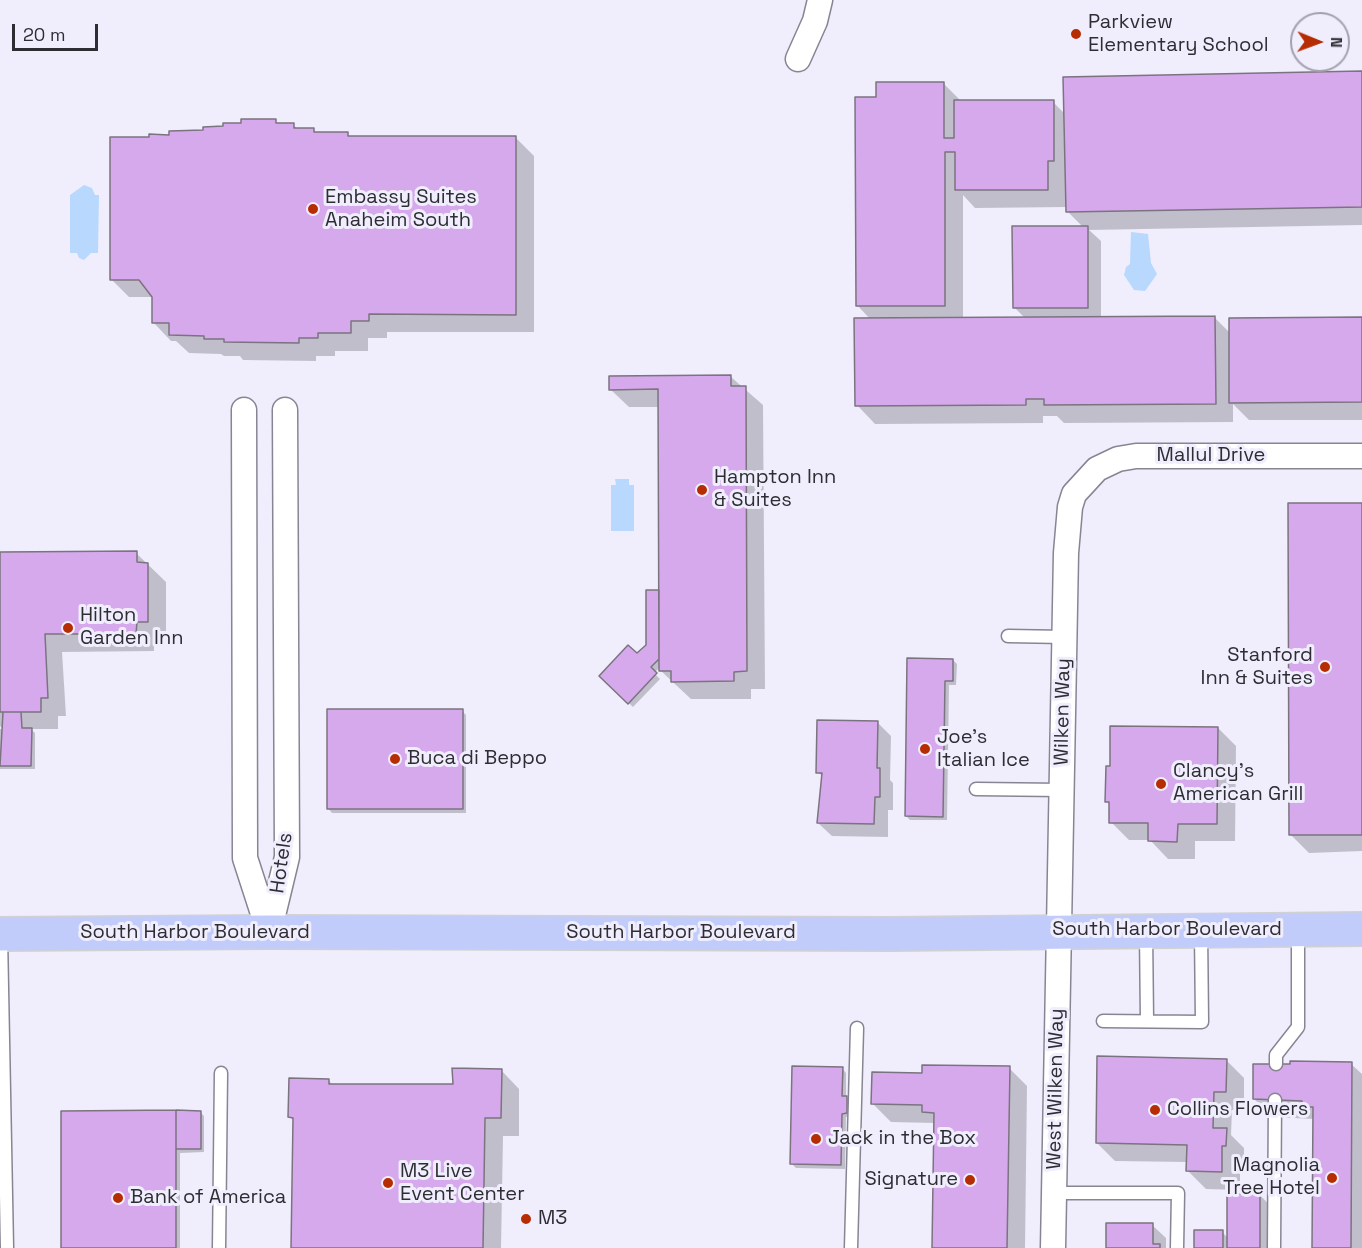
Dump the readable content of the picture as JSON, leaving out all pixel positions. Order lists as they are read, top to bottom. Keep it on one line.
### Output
{"streets":{"main road":["South Harbor Boulevard"],"street":["Mallul Drive","Wilken Way","Hotels","West Wilken Way"]},"crossings":[["Mallul Drive","Wilken Way"],["Wilken Way","South Harbor Boulevard"],["Wilken Way","West Wilken Way"],["Hotels","South Harbor Boulevard"],["South Harbor Boulevard","West Wilken Way"]],"places":["Parkview Elementary School","Embassy Suites Anaheim South","Hampton Inn & Suites","Hilton Garden Inn","Stanford Inn & Suites","Joe's Italian Ice","Buca di Beppo","Clancy's American Grill","Collins Flowers","Jack in the Box","Magnolia Tree Hotel","Signature","M3 Live Event Center","Bank of America","M3"],"scale_bar":"20 m","north":"right"}
